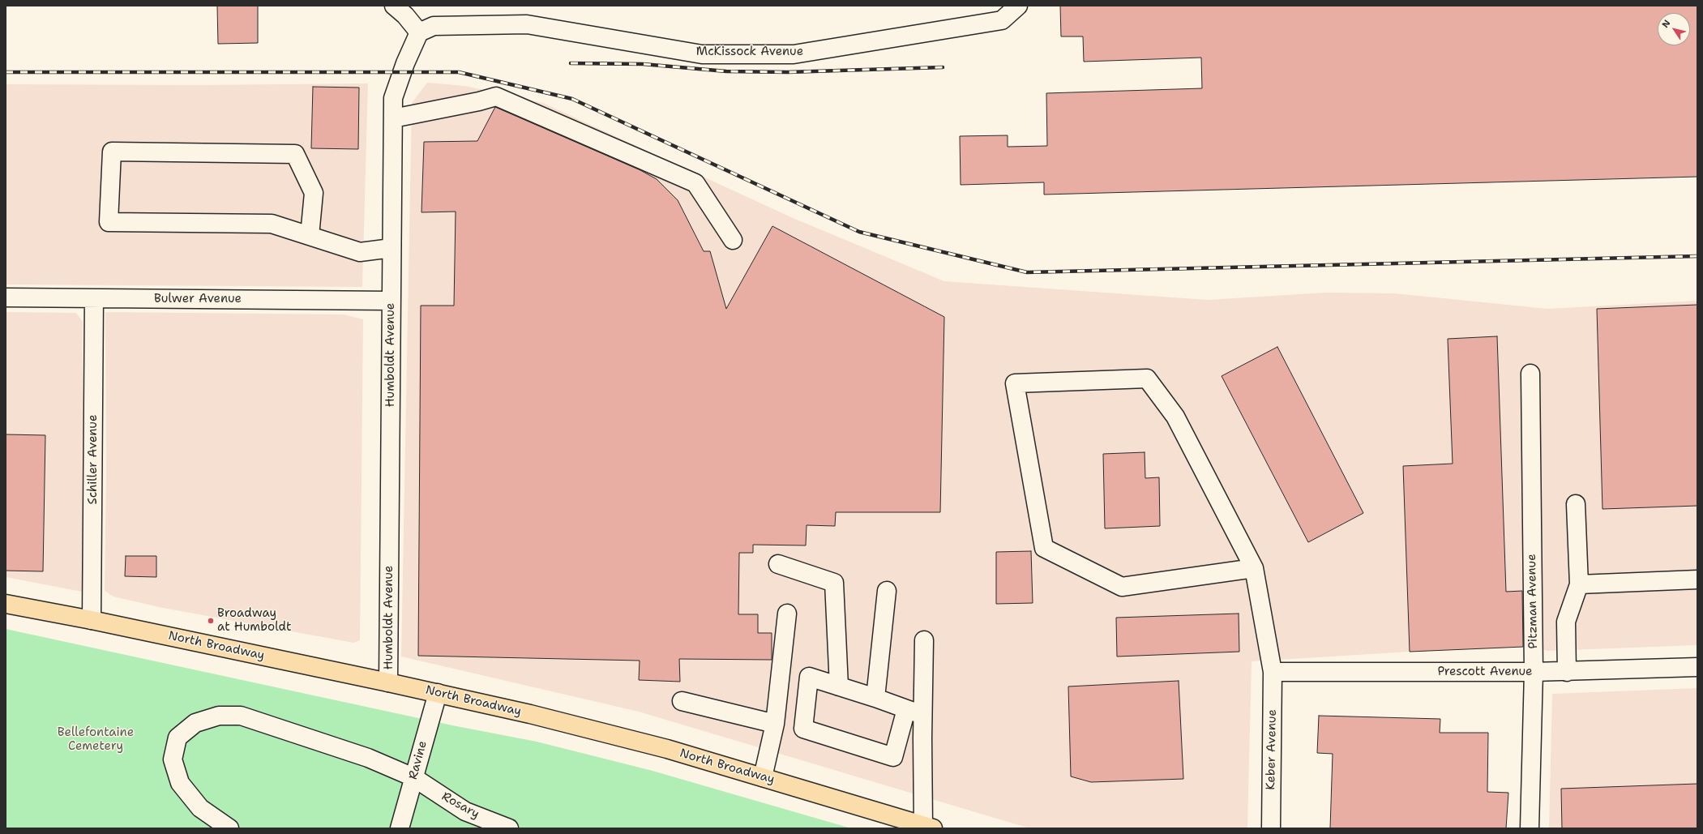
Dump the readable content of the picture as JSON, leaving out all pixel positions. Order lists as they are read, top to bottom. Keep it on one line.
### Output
{"streets":{"main road":["North Broadway"],"street":["McKissock Avenue","Bulwer Avenue","Humboldt Avenue","Schiller Avenue","Pitzman Avenue","Prescott Avenue","Keber Avenue","Ravine","Rosary"]},"crossings":[["McKissock Avenue","Humboldt Avenue"],["Bulwer Avenue","Humboldt Avenue"],["Bulwer Avenue","Schiller Avenue"],["Humboldt Avenue","North Broadway"],["Schiller Avenue","North Broadway"],["Pitzman Avenue","Prescott Avenue"],["North Broadway","Ravine"],["Prescott Avenue","Keber Avenue"],["Ravine","Rosary"]],"parks":["Bellefontaine Cemetery"],"places":["Broadway at Humboldt"],"north":"top left"}
